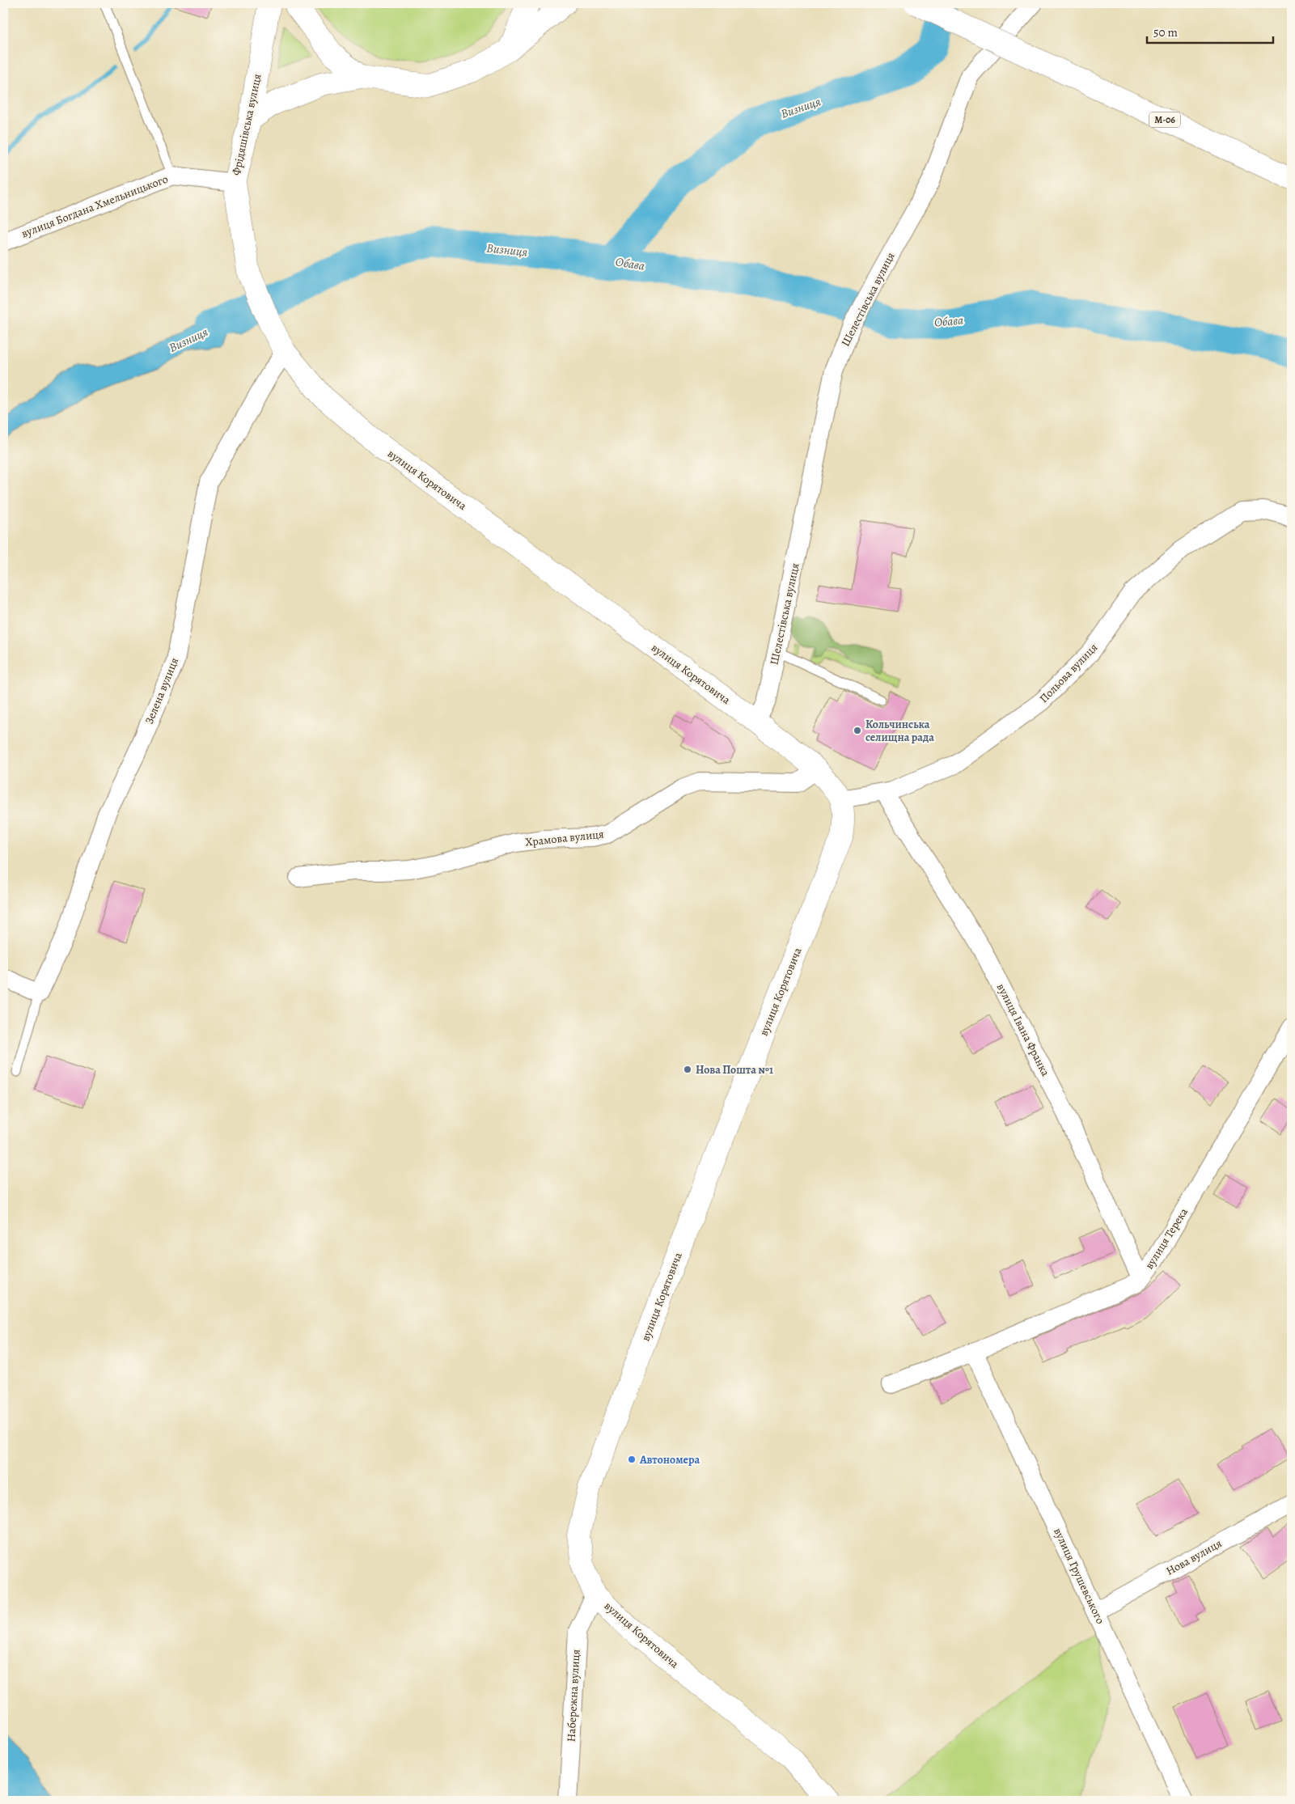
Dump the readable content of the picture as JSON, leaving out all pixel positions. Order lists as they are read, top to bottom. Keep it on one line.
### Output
{"streets":{"main road":["М-06","Фрідяшівська вулиця","вулиця Корятовича"],"street":["вулиця Богдана Хмельницького","Шелестівська вулиця","Польова вулиця","Зелена вулиця","Храмова вулиця","вулиця Івана Франка","вулиця Терека","Нова вулиця","вулиця Грушевського","Набережна вулиця"]},"crossings":[["Фрідяшівська вулиця","вулиця Богдана Хмельницького"],["Фрідяшівська вулиця","вулиця Корятовича"],["Шелестівська вулиця","вулиця Корятовича"],["вулиця Корятовича","Польова вулиця"],["вулиця Корятовича","Зелена вулиця"],["вулиця Корятовича","Храмова вулиця"],["вулиця Корятовича","Набережна вулиця"],["Польова вулиця","вулиця Івана Франка"],["вулиця Івана Франка","вулиця Терека"],["вулиця Терека","вулиця Грушевського"],["Нова вулиця","вулиця Грушевського"]],"water":["Визниця","Обава"],"places":["Кольчинська селищна рада","Нова Пошта №1","Автономера"],"scale_bar":"50 m"}
